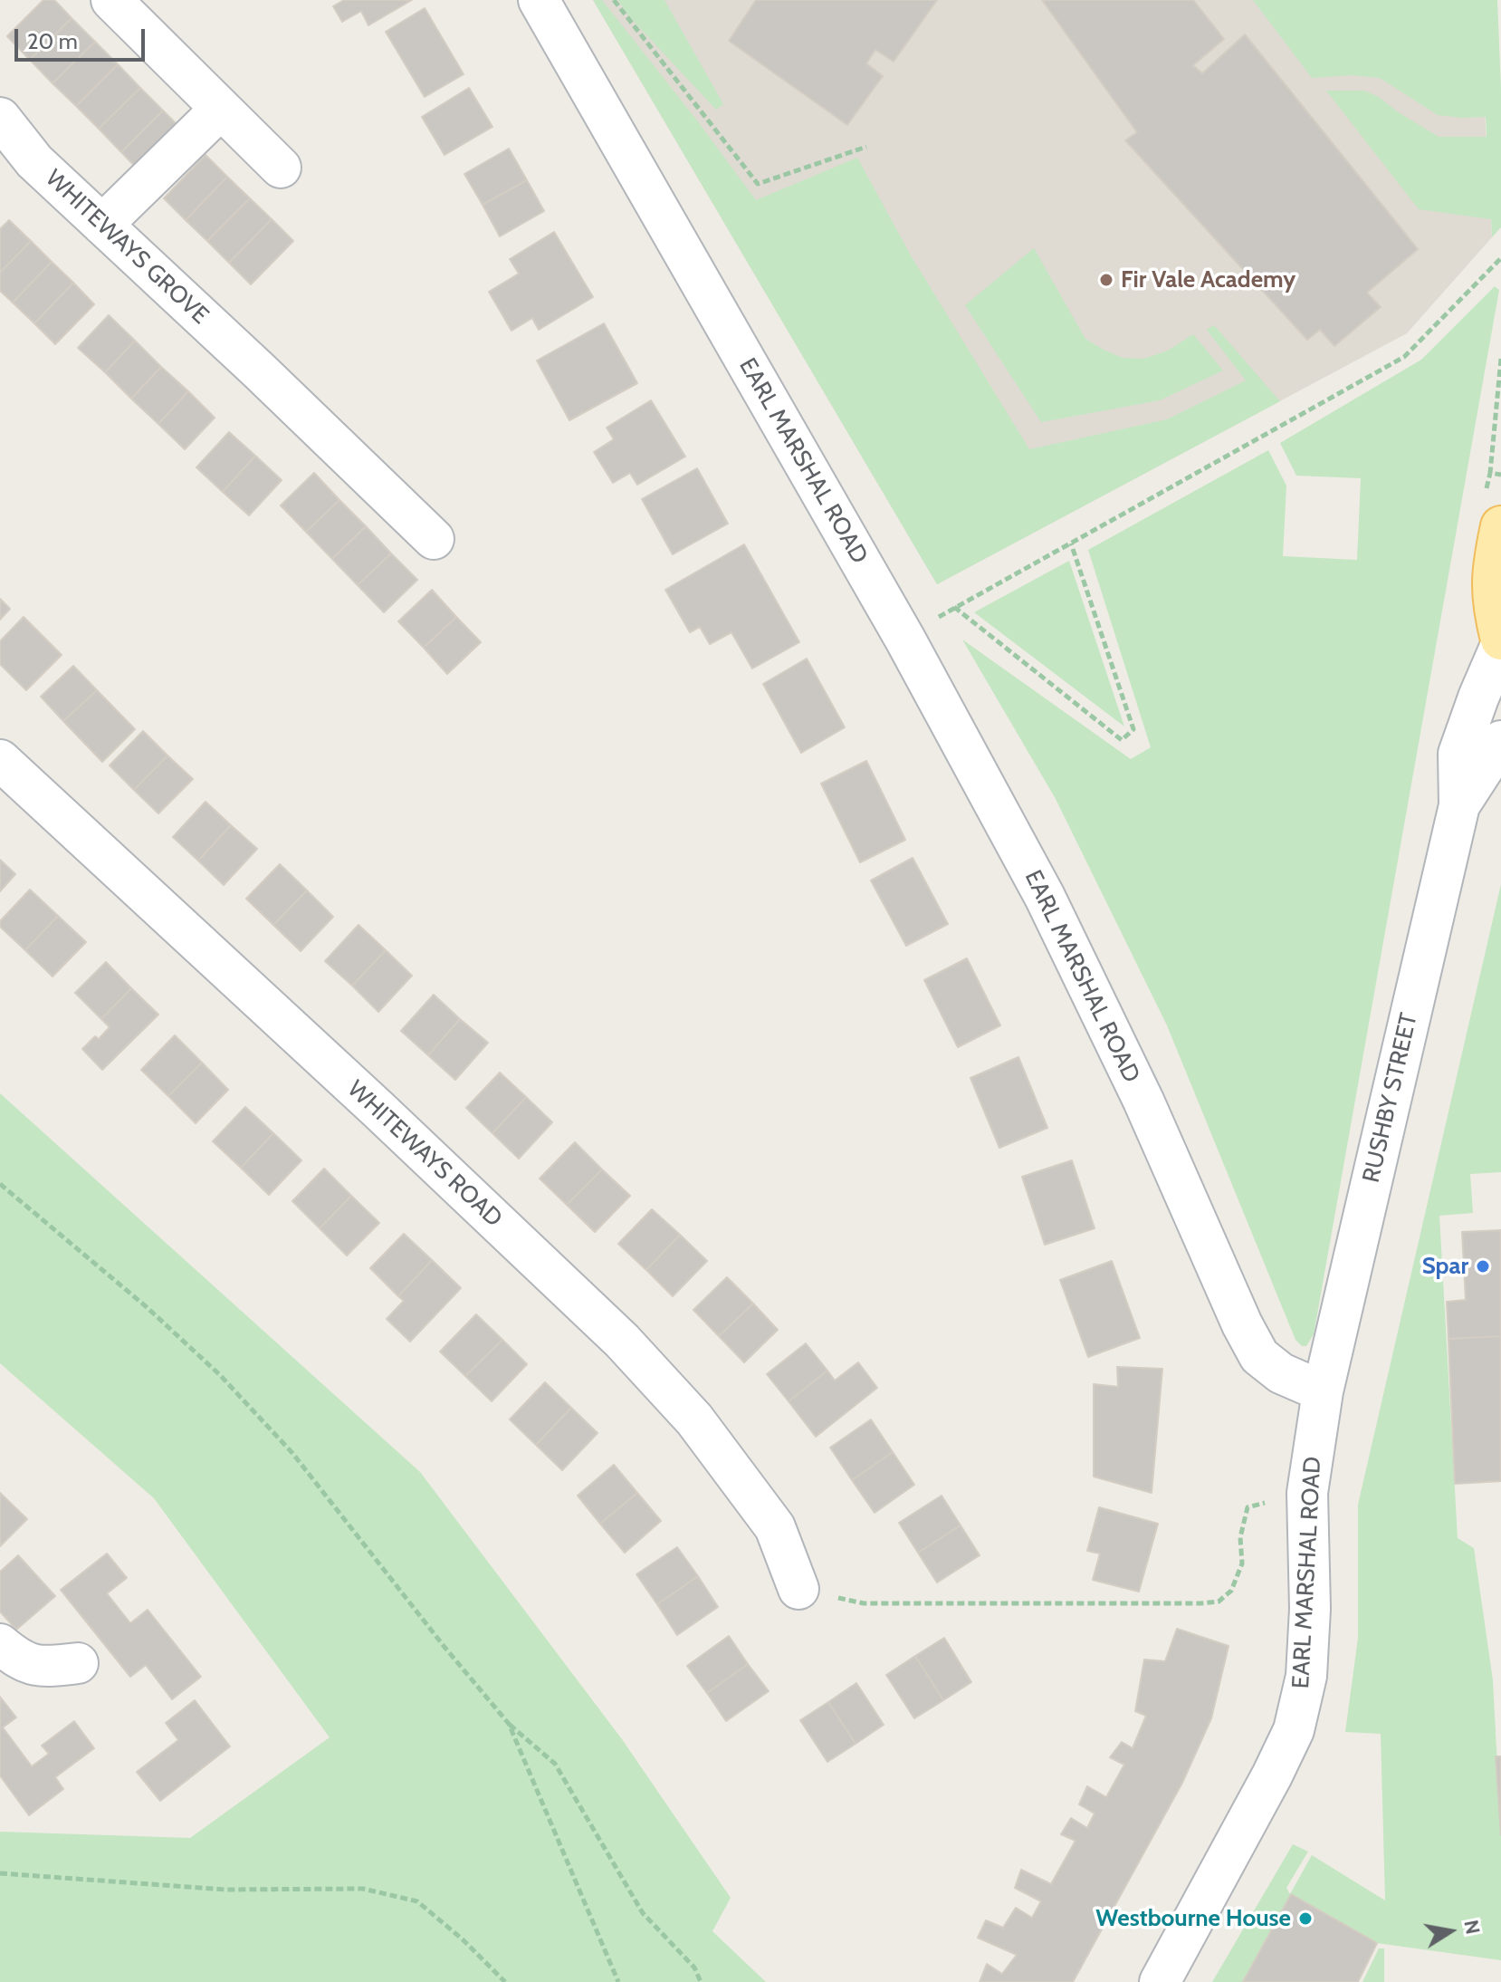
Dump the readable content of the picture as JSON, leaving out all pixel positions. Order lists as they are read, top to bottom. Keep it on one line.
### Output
{"streets":{"street":["WHITEWAYS GROVE","EARL MARSHAL ROAD","RUSHBY STREET","WHITEWAYS ROAD"]},"crossings":[["EARL MARSHAL ROAD","RUSHBY STREET"]],"places":["Fir Vale Academy","Spar","Westbourne House"],"scale_bar":"20 m","north":"right"}
